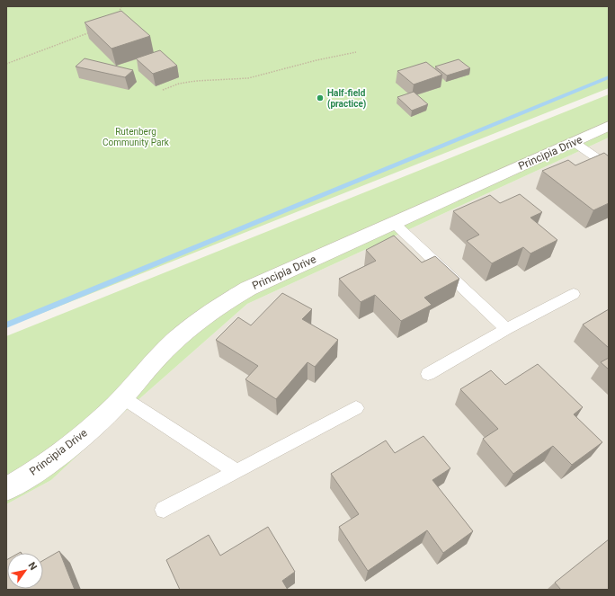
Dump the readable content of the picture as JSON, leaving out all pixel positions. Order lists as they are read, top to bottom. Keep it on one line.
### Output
{"streets":{"street":["Principia Drive"]},"parks":["Rutenberg Community Park"],"places":["Half-field (practice)"],"north":"top right"}
